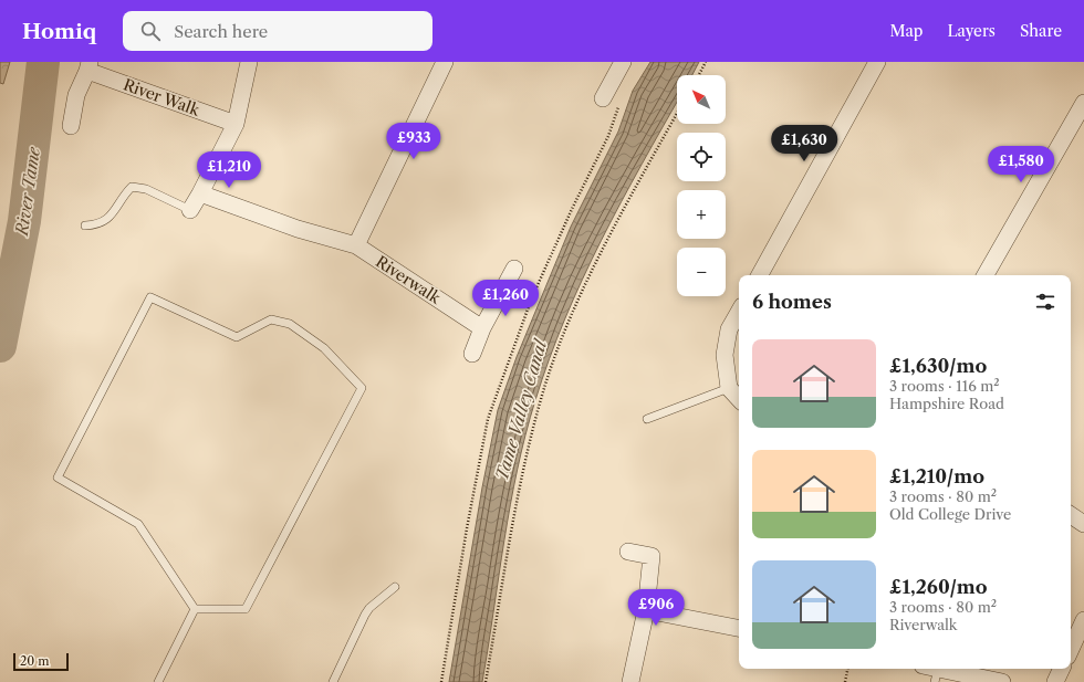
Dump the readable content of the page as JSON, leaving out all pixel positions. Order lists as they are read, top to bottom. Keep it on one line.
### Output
{"streets":{"street":["River Walk","Riverwalk"]},"water":["River Tame","Tame Valley Canal"],"scale_bar":"20 m","north":"top left","page":{"header":"Homiq","search":"Search here","nav":["Map","Layers","Share"],"map_buttons":["+","−"],"price":["£933","£1,630","£1,580","£1,210","£1,260","£906"],"heading":"6 homes","list":[{"name":"£1,630/mo","note":"3 rooms · 116 m² · Hampshire Road"},{"name":"£1,210/mo","note":"3 rooms · 80 m² · Old College Drive"},{"name":"£1,260/mo","note":"3 rooms · 80 m² · Riverwalk"}],"scale":"20 m"}}
